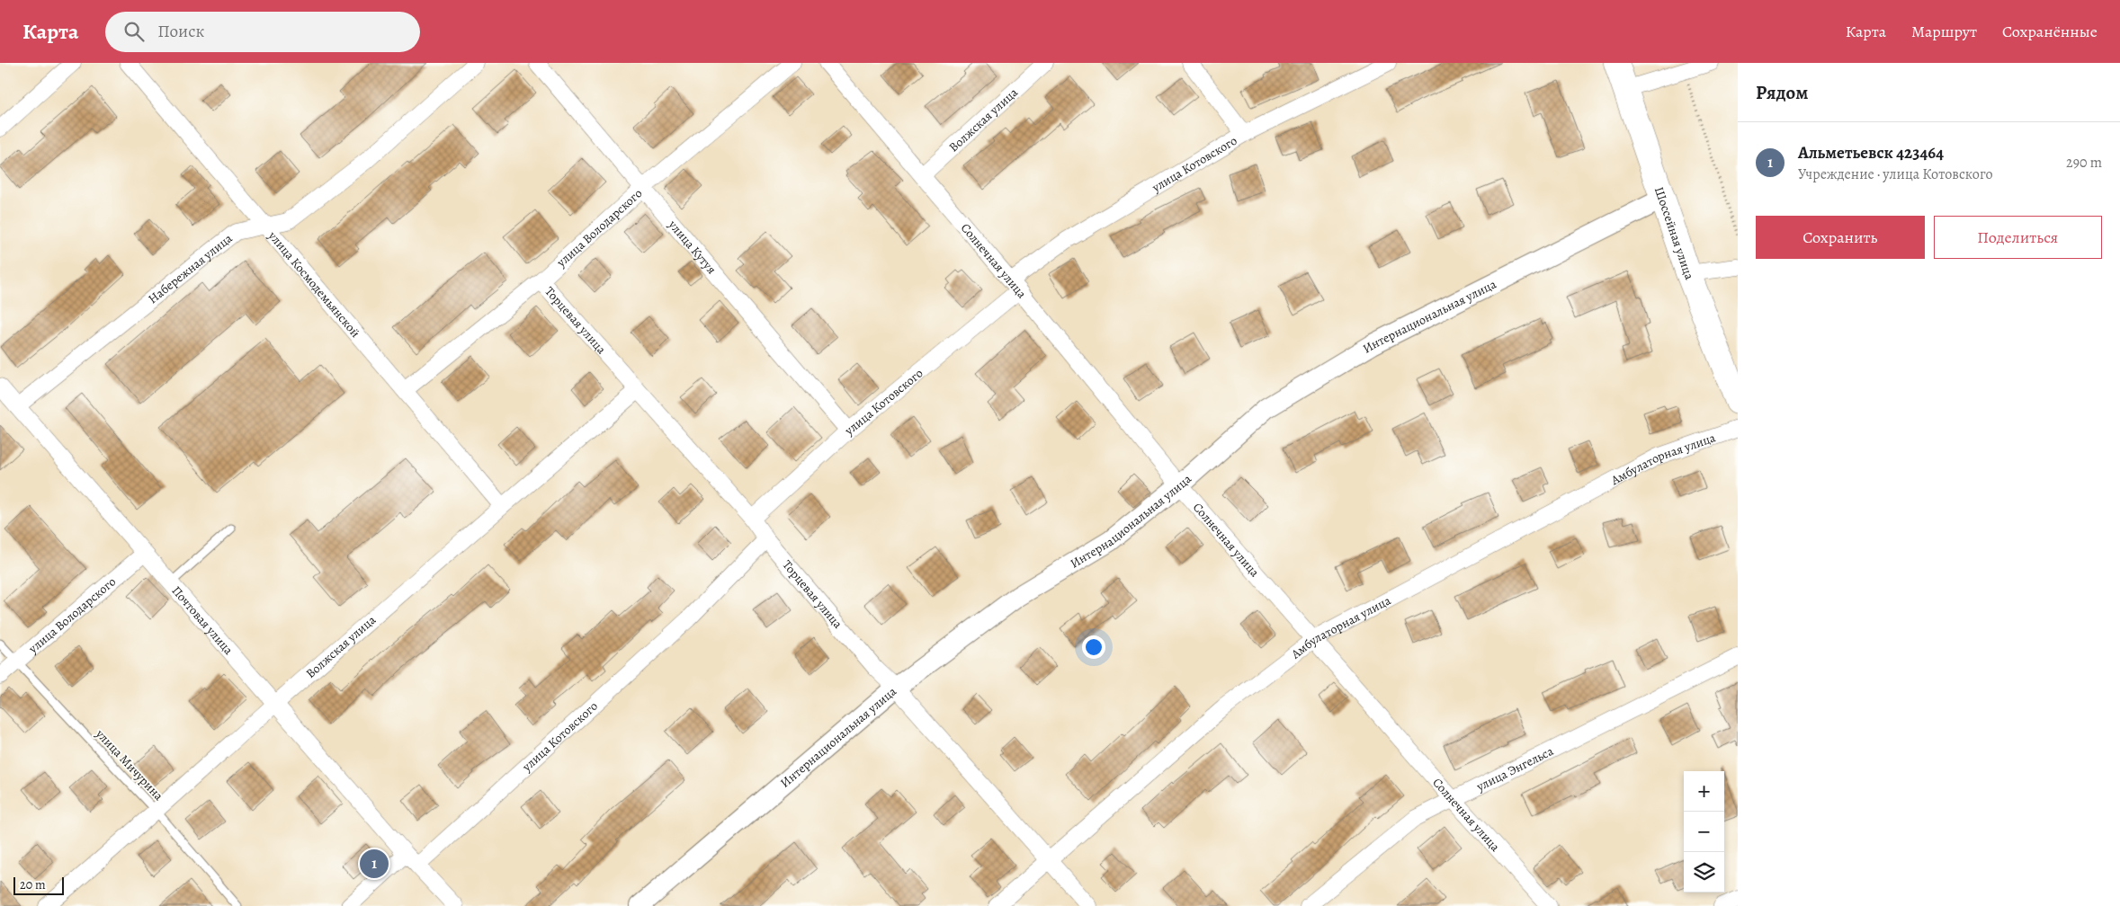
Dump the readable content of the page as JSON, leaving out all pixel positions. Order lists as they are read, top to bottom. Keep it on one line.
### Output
{"streets":{"main road":["Шоссейная улица"],"street":["Волжская улица","улица Котовского","улица Володарского","улица Кутуя","Солнечная улица","Набережная улица","улица Космодемьянской","Интернациональная улица","Торцевая улица","Амбулаторная улица","Почтовая улица","улица Энгельса"],"lane":["улица Мичурина"]},"crossings":[["Волжская улица","Солнечная улица"],["Волжская улица","улица Космодемьянской"],["Волжская улица","Торцевая улица"],["Волжская улица","Почтовая улица"],["Волжская улица","улица Мичурина"],["улица Котовского","улица Кутуя"],["улица Котовского","Солнечная улица"],["улица Котовского","Торцевая улица"],["улица Володарского","улица Кутуя"],["улица Володарского","улица Космодемьянской"],["улица Володарского","Торцевая улица"],["улица Володарского","Почтовая улица"],["улица Володарского","улица Мичурина"],["Шоссейная улица","Интернациональная улица"],["Солнечная улица","Интернациональная улица"],["Солнечная улица","Амбулаторная улица"],["Солнечная улица","улица Энгельса"],["Набережная улица","улица Космодемьянской"],["Набережная улица","Почтовая улица"],["Интернациональная улица","Торцевая улица"],["Торцевая улица","Амбулаторная улица"]],"scale_bar":"20 m","page":{"header":"Карта","search":"Поиск","nav":["Карта","Маршрут","Сохранённые"],"heading":"Рядом","list":[{"mark":"1","name":"Альметьевск 423464","note":"Учреждение · улица Котовского","value":"290 m"}],"buttons":["Сохранить","Поделиться"],"map_buttons":["+","−"],"pins":"1","scale":"20 m"}}
